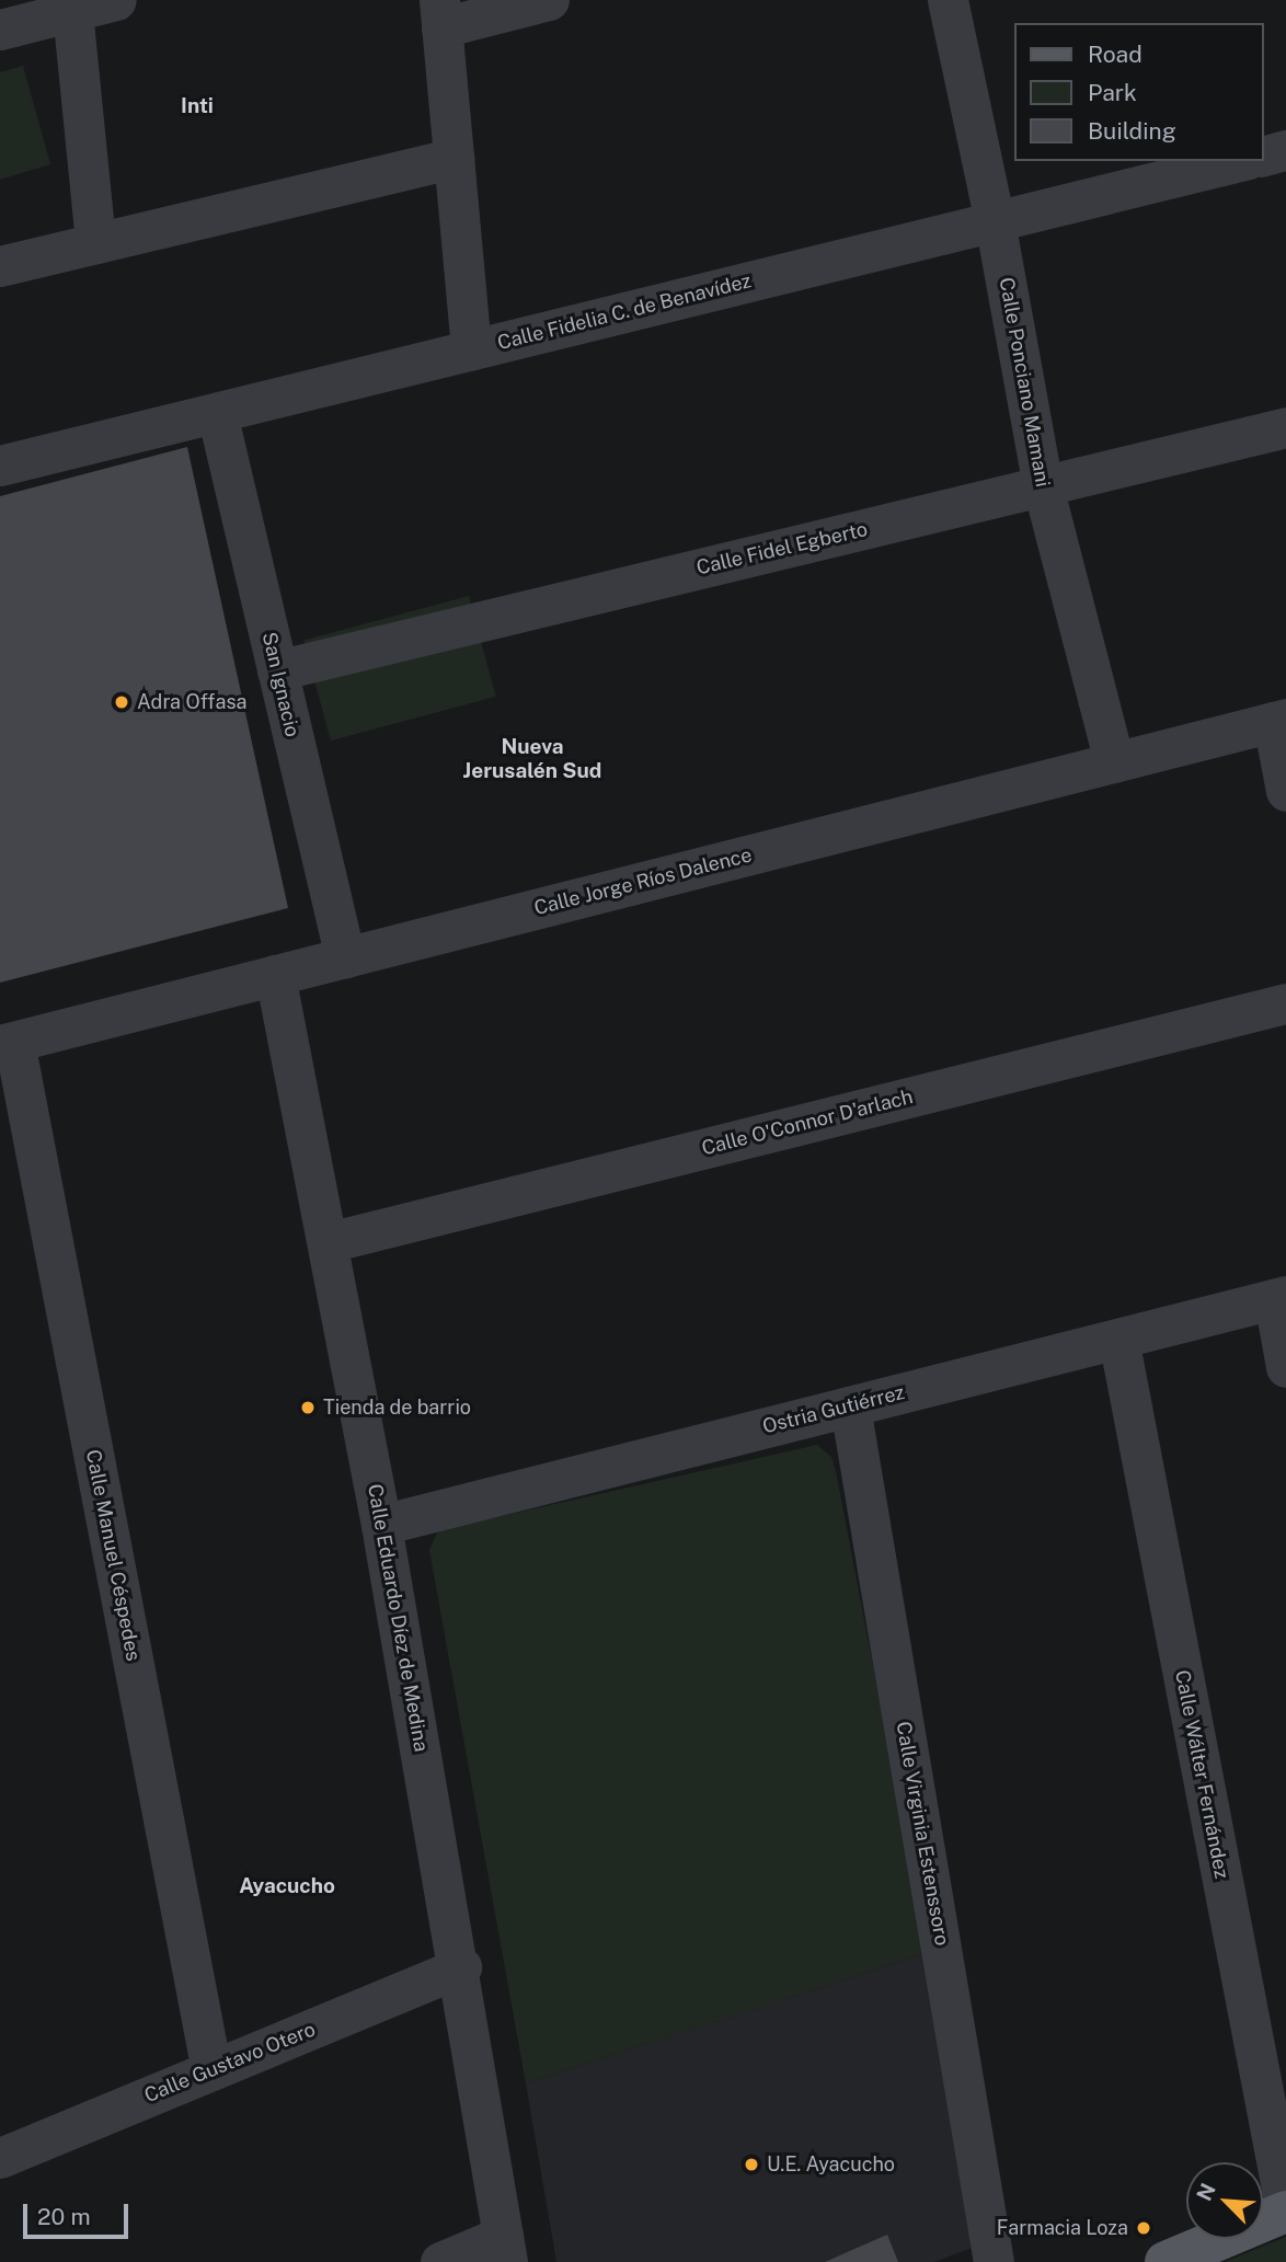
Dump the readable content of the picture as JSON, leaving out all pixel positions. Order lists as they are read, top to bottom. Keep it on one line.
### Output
{"streets":{"street":["Calle Fidelia C. de Benavídez","Calle Ponciano Mamani","Calle Fidel Egberto","San Ignacio","Calle Jorge Ríos Dalence","Calle O'Connor D'arlach","Ostria Gutiérrez","Calle Manuel Céspedes","Calle Eduardo Díez de Medina","Calle Wálter Fernández","Calle Virginia Estenssoro","Calle Gustavo Otero"]},"crossings":[["Calle Fidelia C. de Benavídez","Calle Ponciano Mamani"],["Calle Fidelia C. de Benavídez","San Ignacio"],["Calle Ponciano Mamani","Calle Fidel Egberto"],["Calle Ponciano Mamani","Calle Jorge Ríos Dalence"],["Calle Fidel Egberto","San Ignacio"],["San Ignacio","Calle Jorge Ríos Dalence"],["Calle Jorge Ríos Dalence","Calle Manuel Céspedes"],["Calle Jorge Ríos Dalence","Calle Eduardo Díez de Medina"],["Calle O'Connor D'arlach","Calle Eduardo Díez de Medina"],["Ostria Gutiérrez","Calle Eduardo Díez de Medina"],["Ostria Gutiérrez","Calle Wálter Fernández"],["Ostria Gutiérrez","Calle Virginia Estenssoro"],["Calle Manuel Céspedes","Calle Gustavo Otero"],["Calle Eduardo Díez de Medina","Calle Gustavo Otero"]],"districts":["Inti","Nueva Jerusalén Sud","Ayacucho"],"places":["Adra Offasa","Tienda de barrio","U.E. Ayacucho","Farmacia Loza"],"legend":["Road","Park","Building"],"scale_bar":"20 m","north":"top left"}
